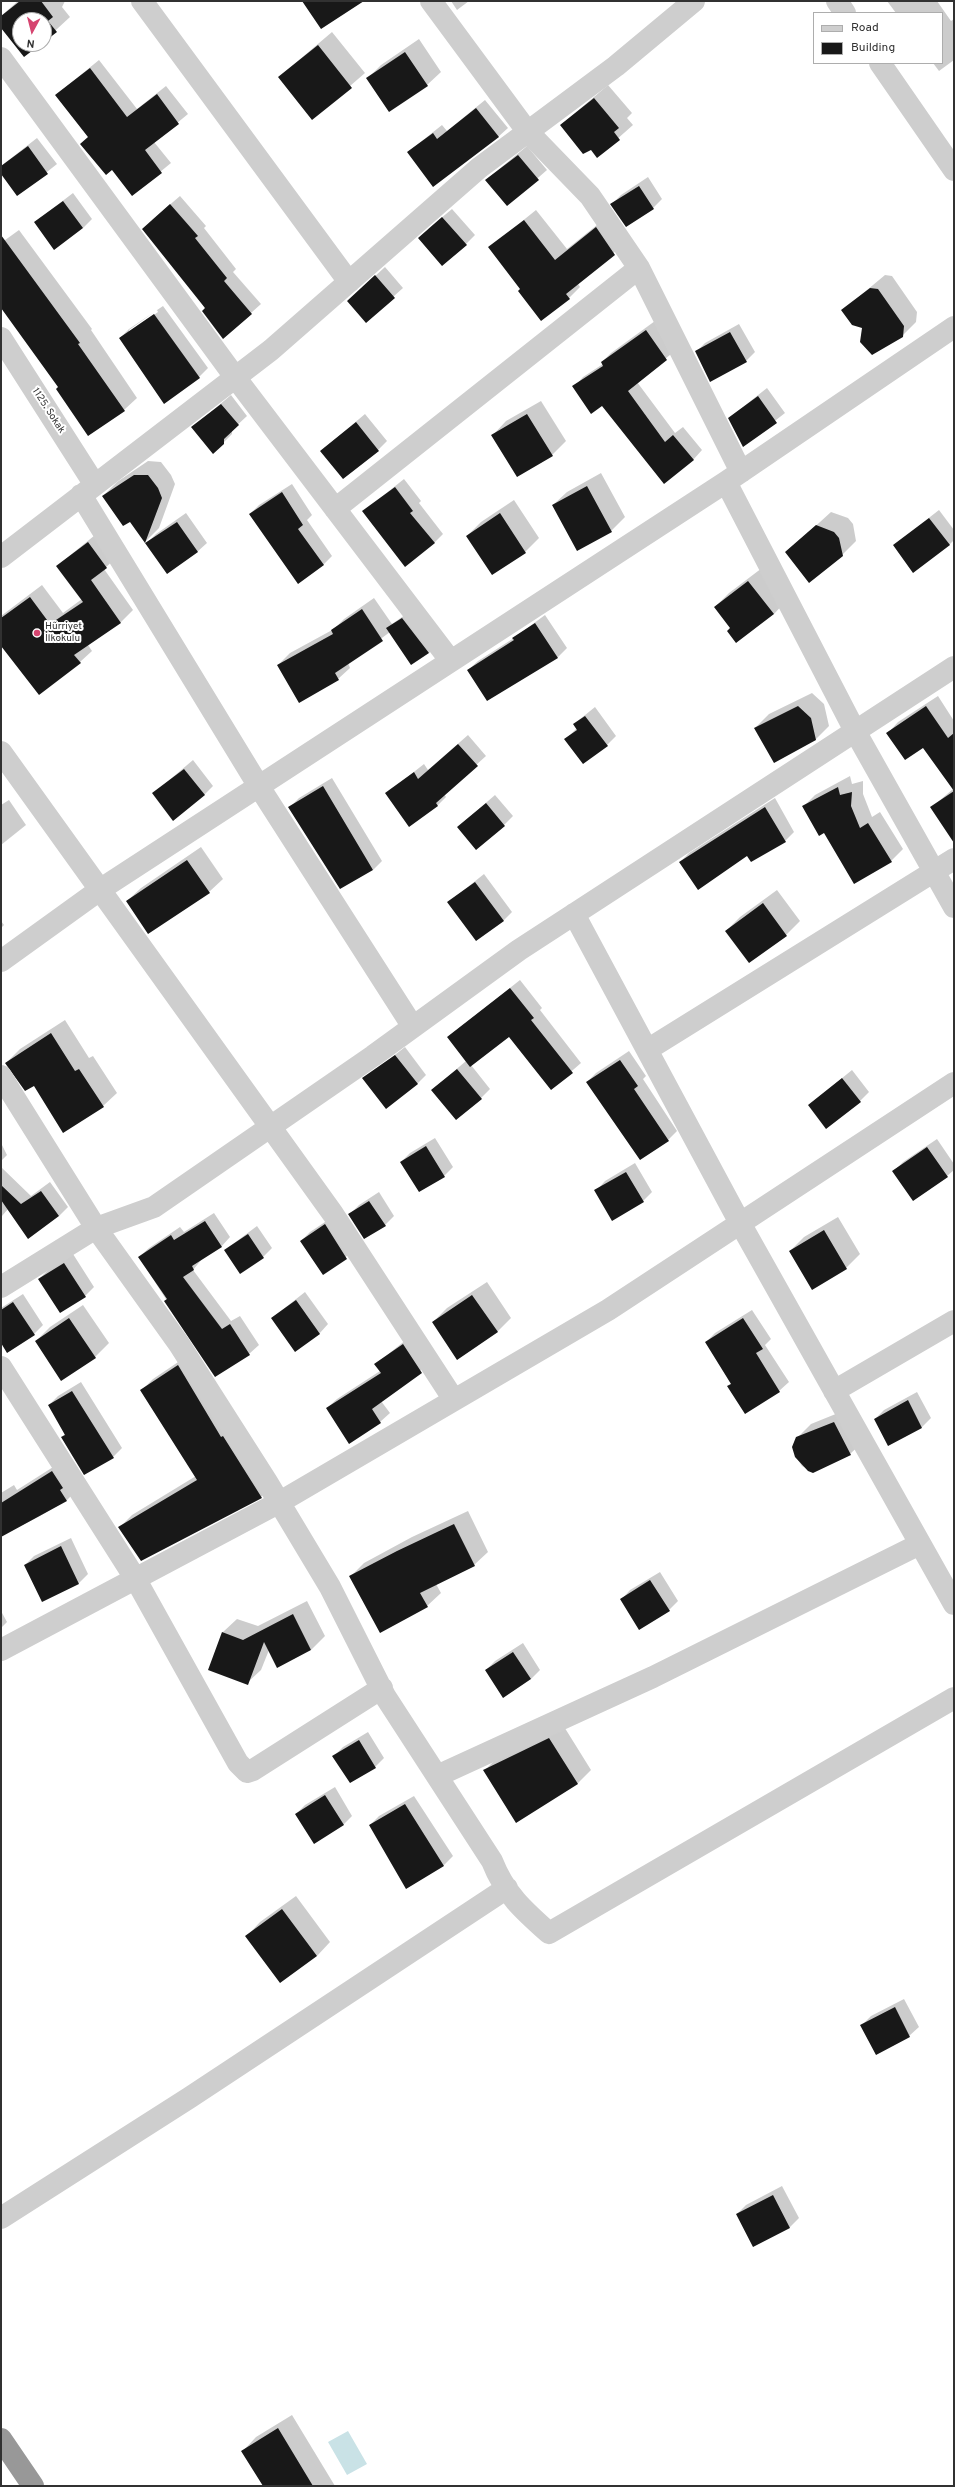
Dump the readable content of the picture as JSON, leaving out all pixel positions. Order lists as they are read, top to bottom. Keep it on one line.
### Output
{"streets":{"street":["1125. Sokak"]},"places":["Hürriyet İlkokulu"],"legend":["Road","Building"],"north":"bottom"}
